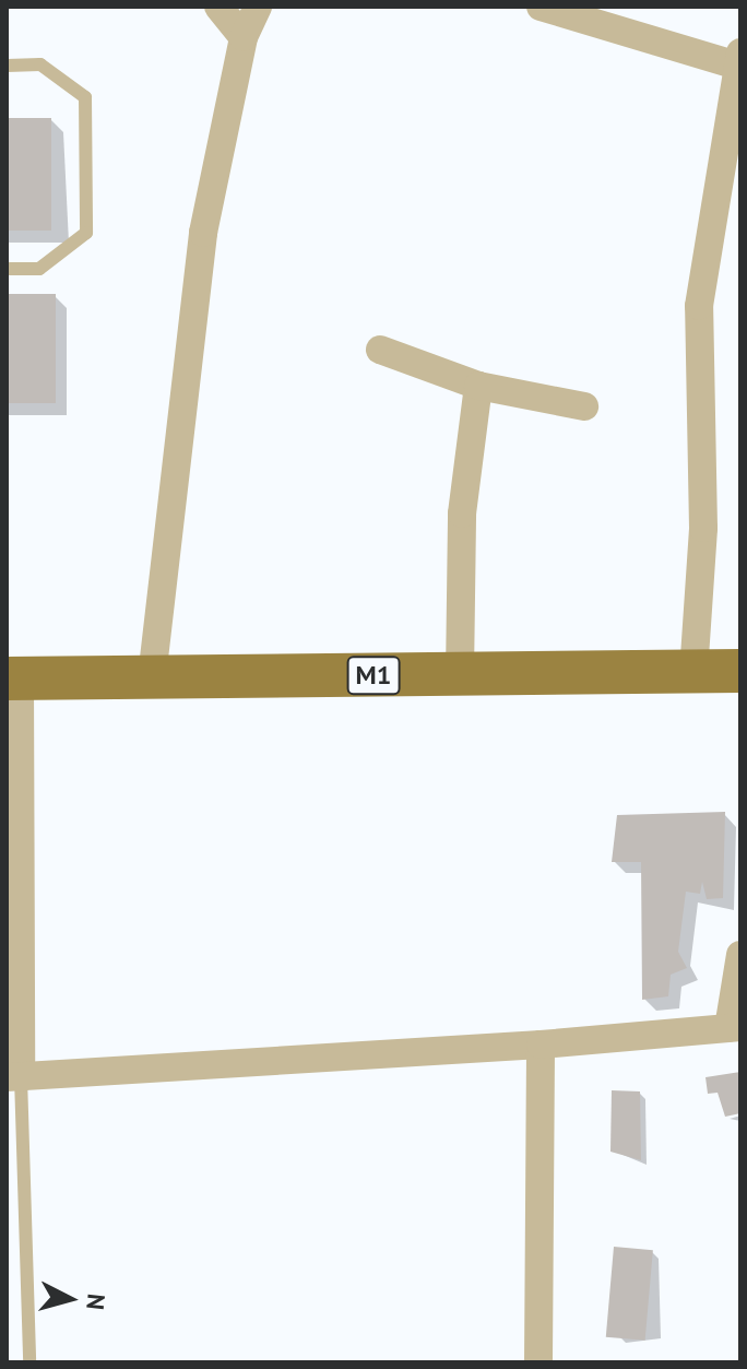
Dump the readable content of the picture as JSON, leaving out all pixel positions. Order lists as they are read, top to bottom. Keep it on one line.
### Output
{"streets":{"main road":["M1"]},"north":"right"}
